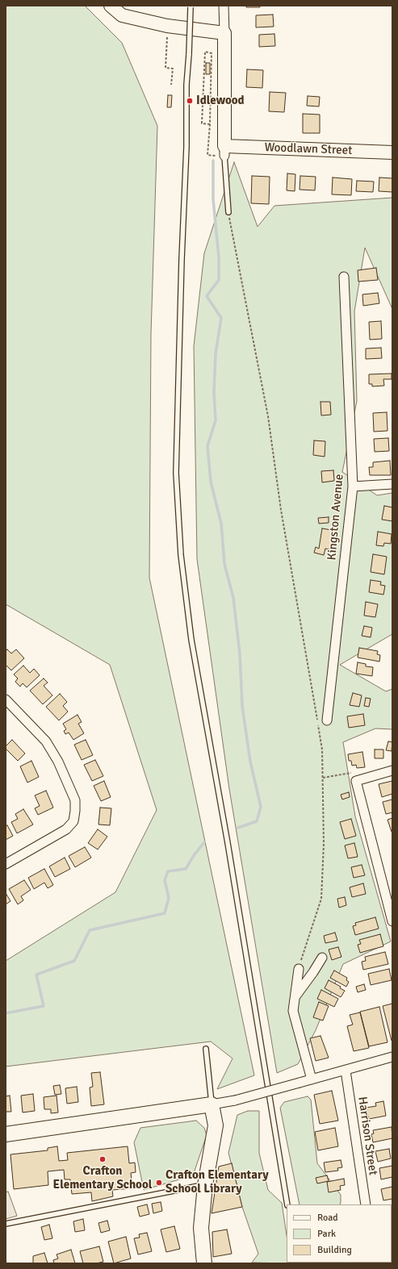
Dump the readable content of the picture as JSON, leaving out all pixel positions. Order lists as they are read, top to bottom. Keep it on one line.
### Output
{"streets":{"street":["Woodlawn Street","Kingston Avenue","Harrison Street"]},"places":["Idlewood","Crafton Elementary School","Crafton Elementary School Library"],"legend":["Road","Park","Building"]}
